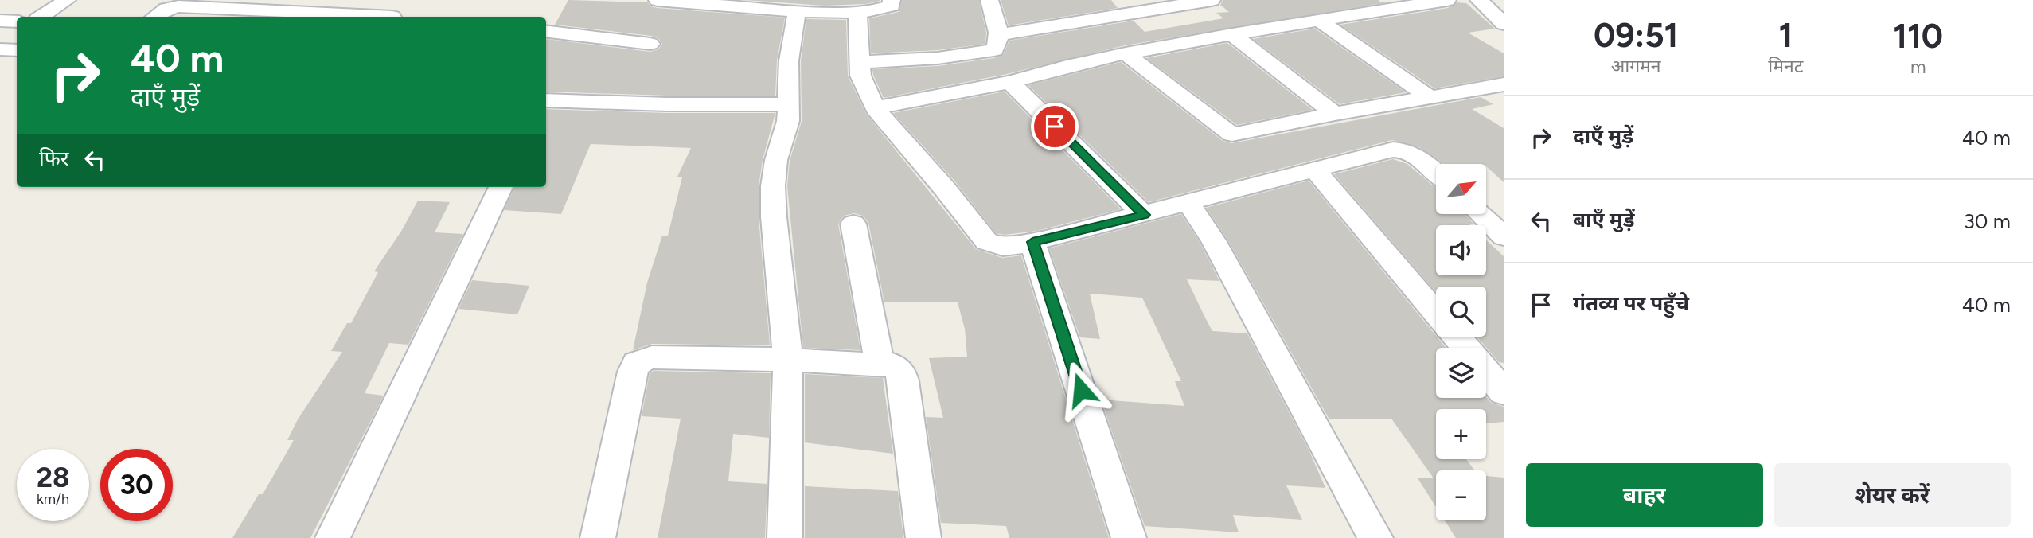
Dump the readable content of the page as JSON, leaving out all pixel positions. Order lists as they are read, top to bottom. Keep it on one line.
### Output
{"north":"top right","page":{"eta":["09:51","आगमन","1","मिनट","110","m"],"turn":["40 m","दाएँ मुड़ें"],"list":[{"name":"दाएँ मुड़ें","value":"40 m"},{"name":"बाएँ मुड़ें","value":"30 m"},{"name":"गंतव्य पर पहुँचे","value":"40 m"}],"then":"फिर","map_buttons":["+","−"],"speed":"28 km/h","limit":"30","buttons":["बाहर","शेयर करें"]}}
